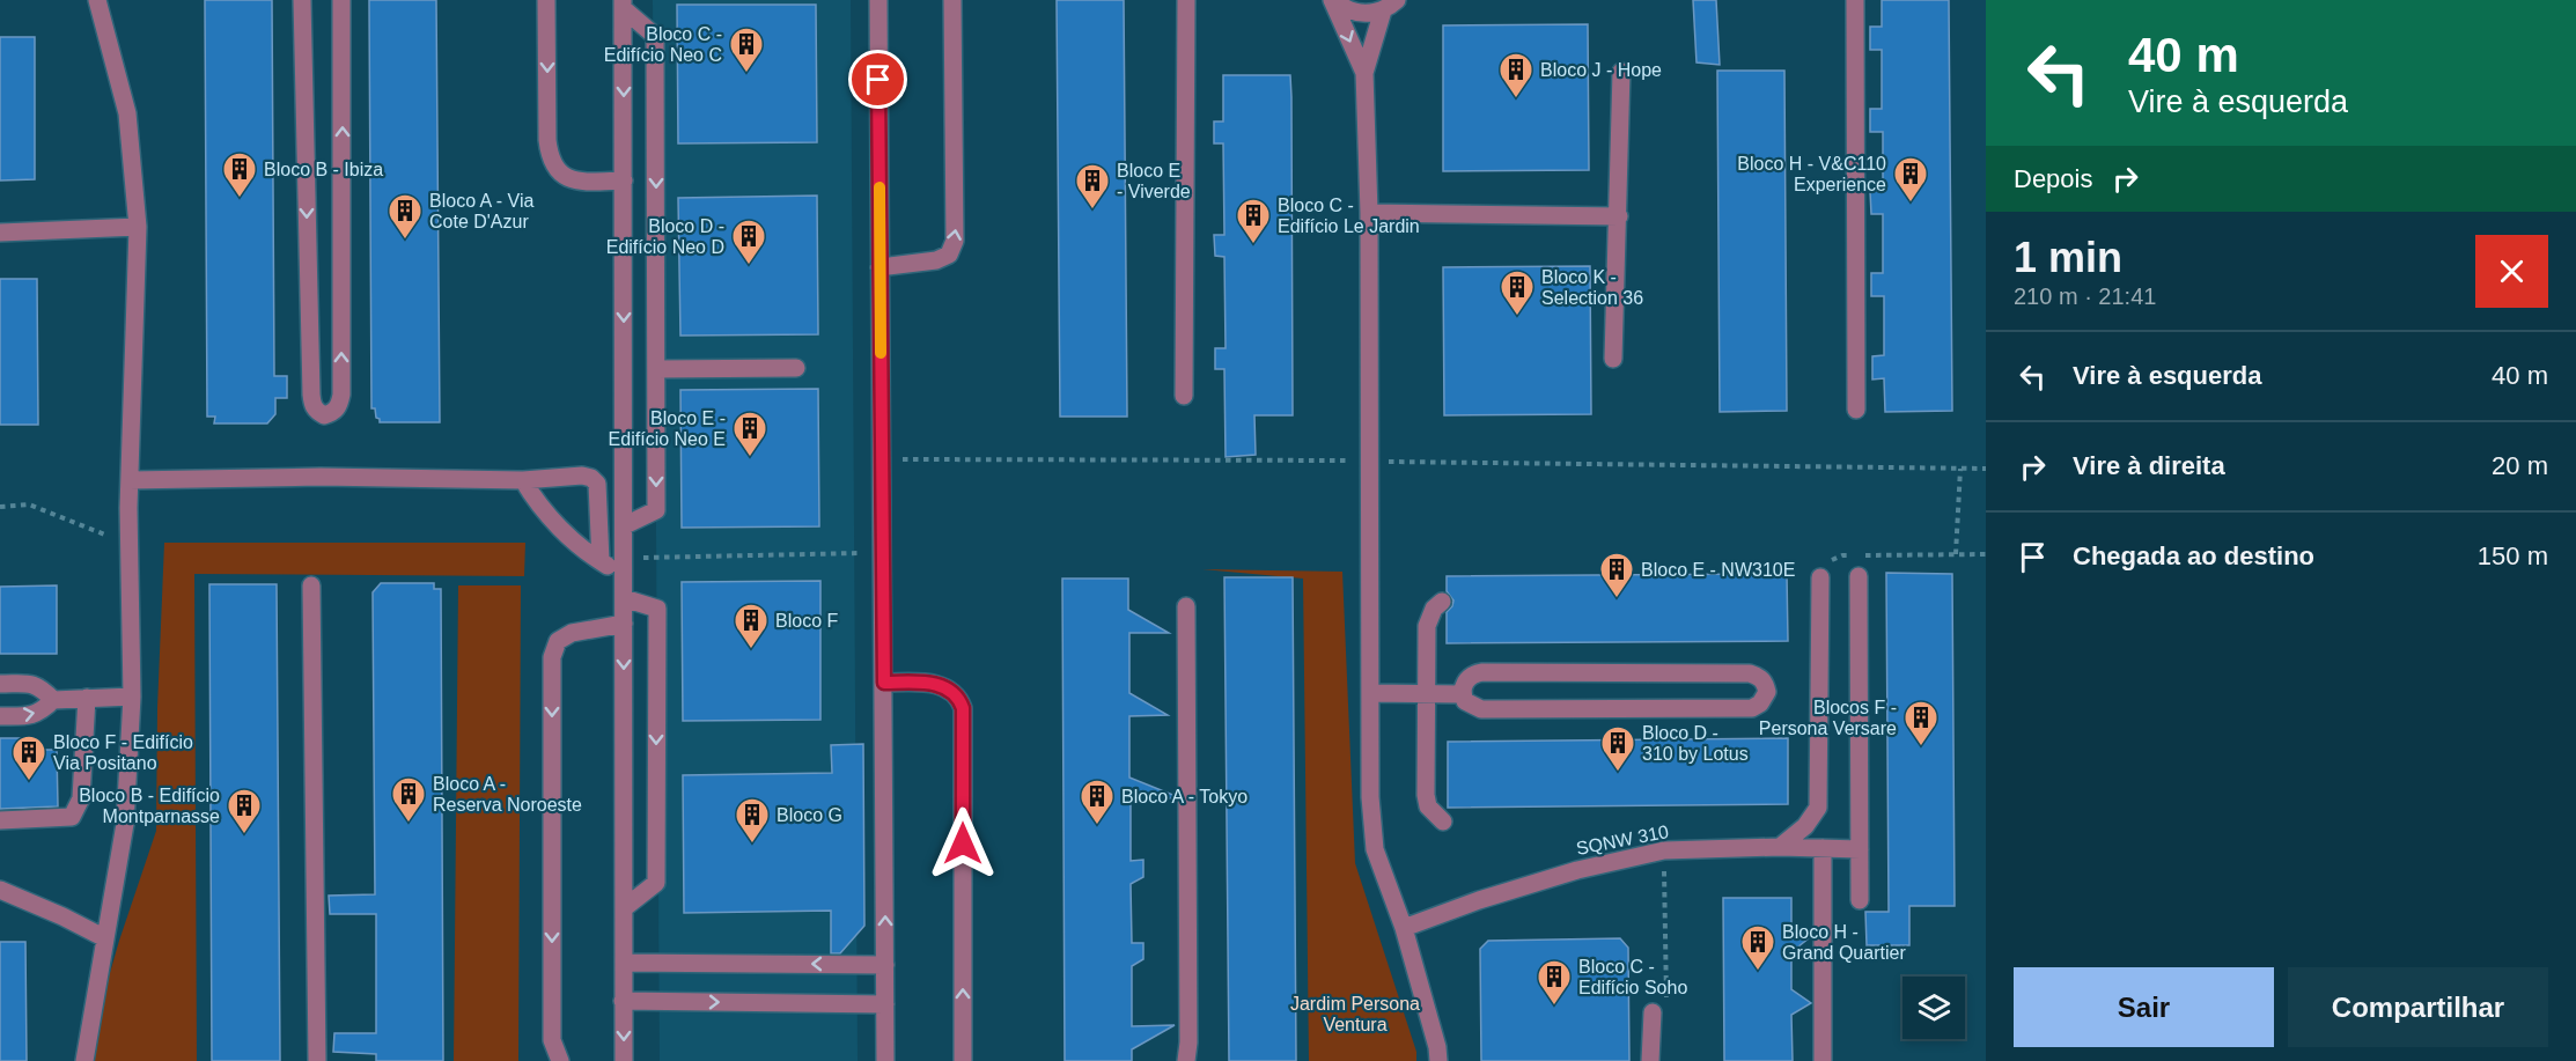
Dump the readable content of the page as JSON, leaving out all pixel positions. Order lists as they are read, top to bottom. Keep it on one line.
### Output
{"streets":{"street":["SQNW 310"]},"parks":["Jardim Persona Ventura"],"places":{"building":["Bloco C - Edifício Neo C","Bloco J - Hope","Bloco B - Ibiza","Bloco H - V&C110 Experience","Bloco E - Viverde","Bloco A - Via Cote D'Azur","Bloco C - Edifício Le Jardin","Bloco D - Edifício Neo D","Bloco K - Selection 36","Bloco E - Edifício Neo E","Bloco E - NW310E","Bloco F","Blocos F - Persona Versare","Bloco D - 310 by Lotus","Bloco F - Edifício Via Positano","Bloco A - Reserva Noroeste","Bloco A - Tokyo","Bloco B - Edifício Montparnasse","Bloco G","Bloco H - Grand Quartier","Bloco C - Edifício Soho"]},"page":{"turn":["40 m","Vire à esquerda"],"then":"Depois","heading":["1 min","210 m · 21:41"],"list":[{"name":"Vire à esquerda","value":"40 m"},{"name":"Vire à direita","value":"20 m"},{"name":"Chegada ao destino","value":"150 m"}],"buttons":["Sair","Compartilhar"]}}
